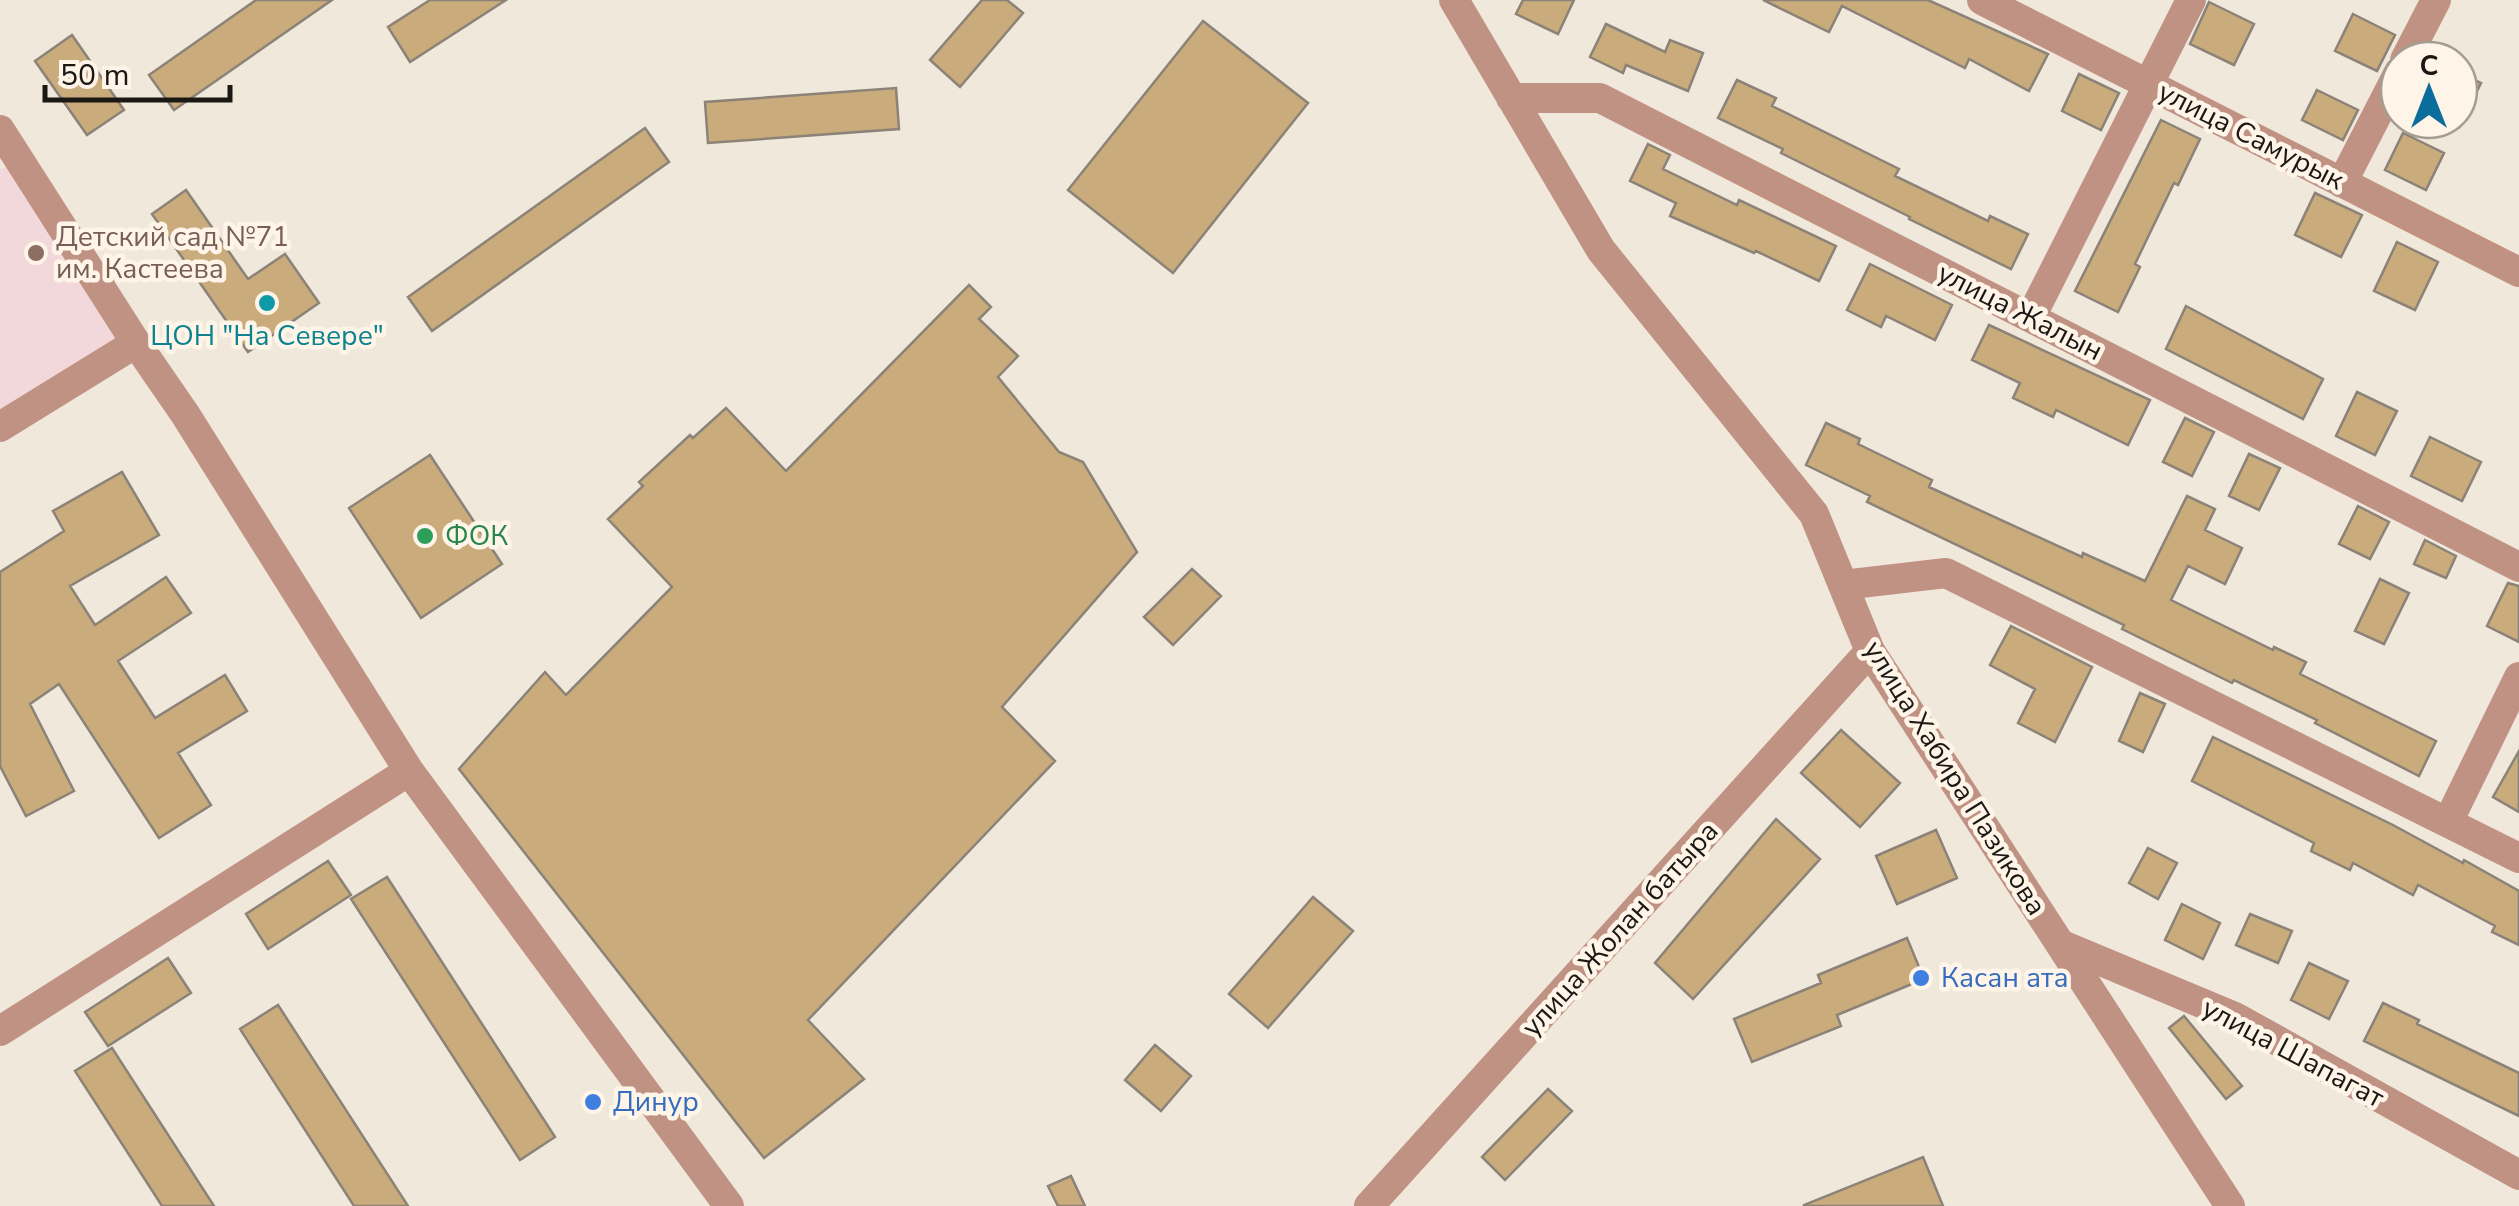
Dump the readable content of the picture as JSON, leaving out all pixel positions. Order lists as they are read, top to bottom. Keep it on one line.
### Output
{"streets":{"street":["улица Самурык","улица Жалын","улица Хабира Пазикова","улица Жолан батыра","улица Шапагат"]},"crossings":[["улица Жалын","улица Хабира Пазикова"],["улица Хабира Пазикова","улица Жолан батыра"],["улица Хабира Пазикова","улица Шапагат"]],"places":["Детский сад №71 им. Кастеева","ЦОН \"На Севере\"","ФОК","Касан ата","Динур"],"scale_bar":"50 m","north":"top"}
